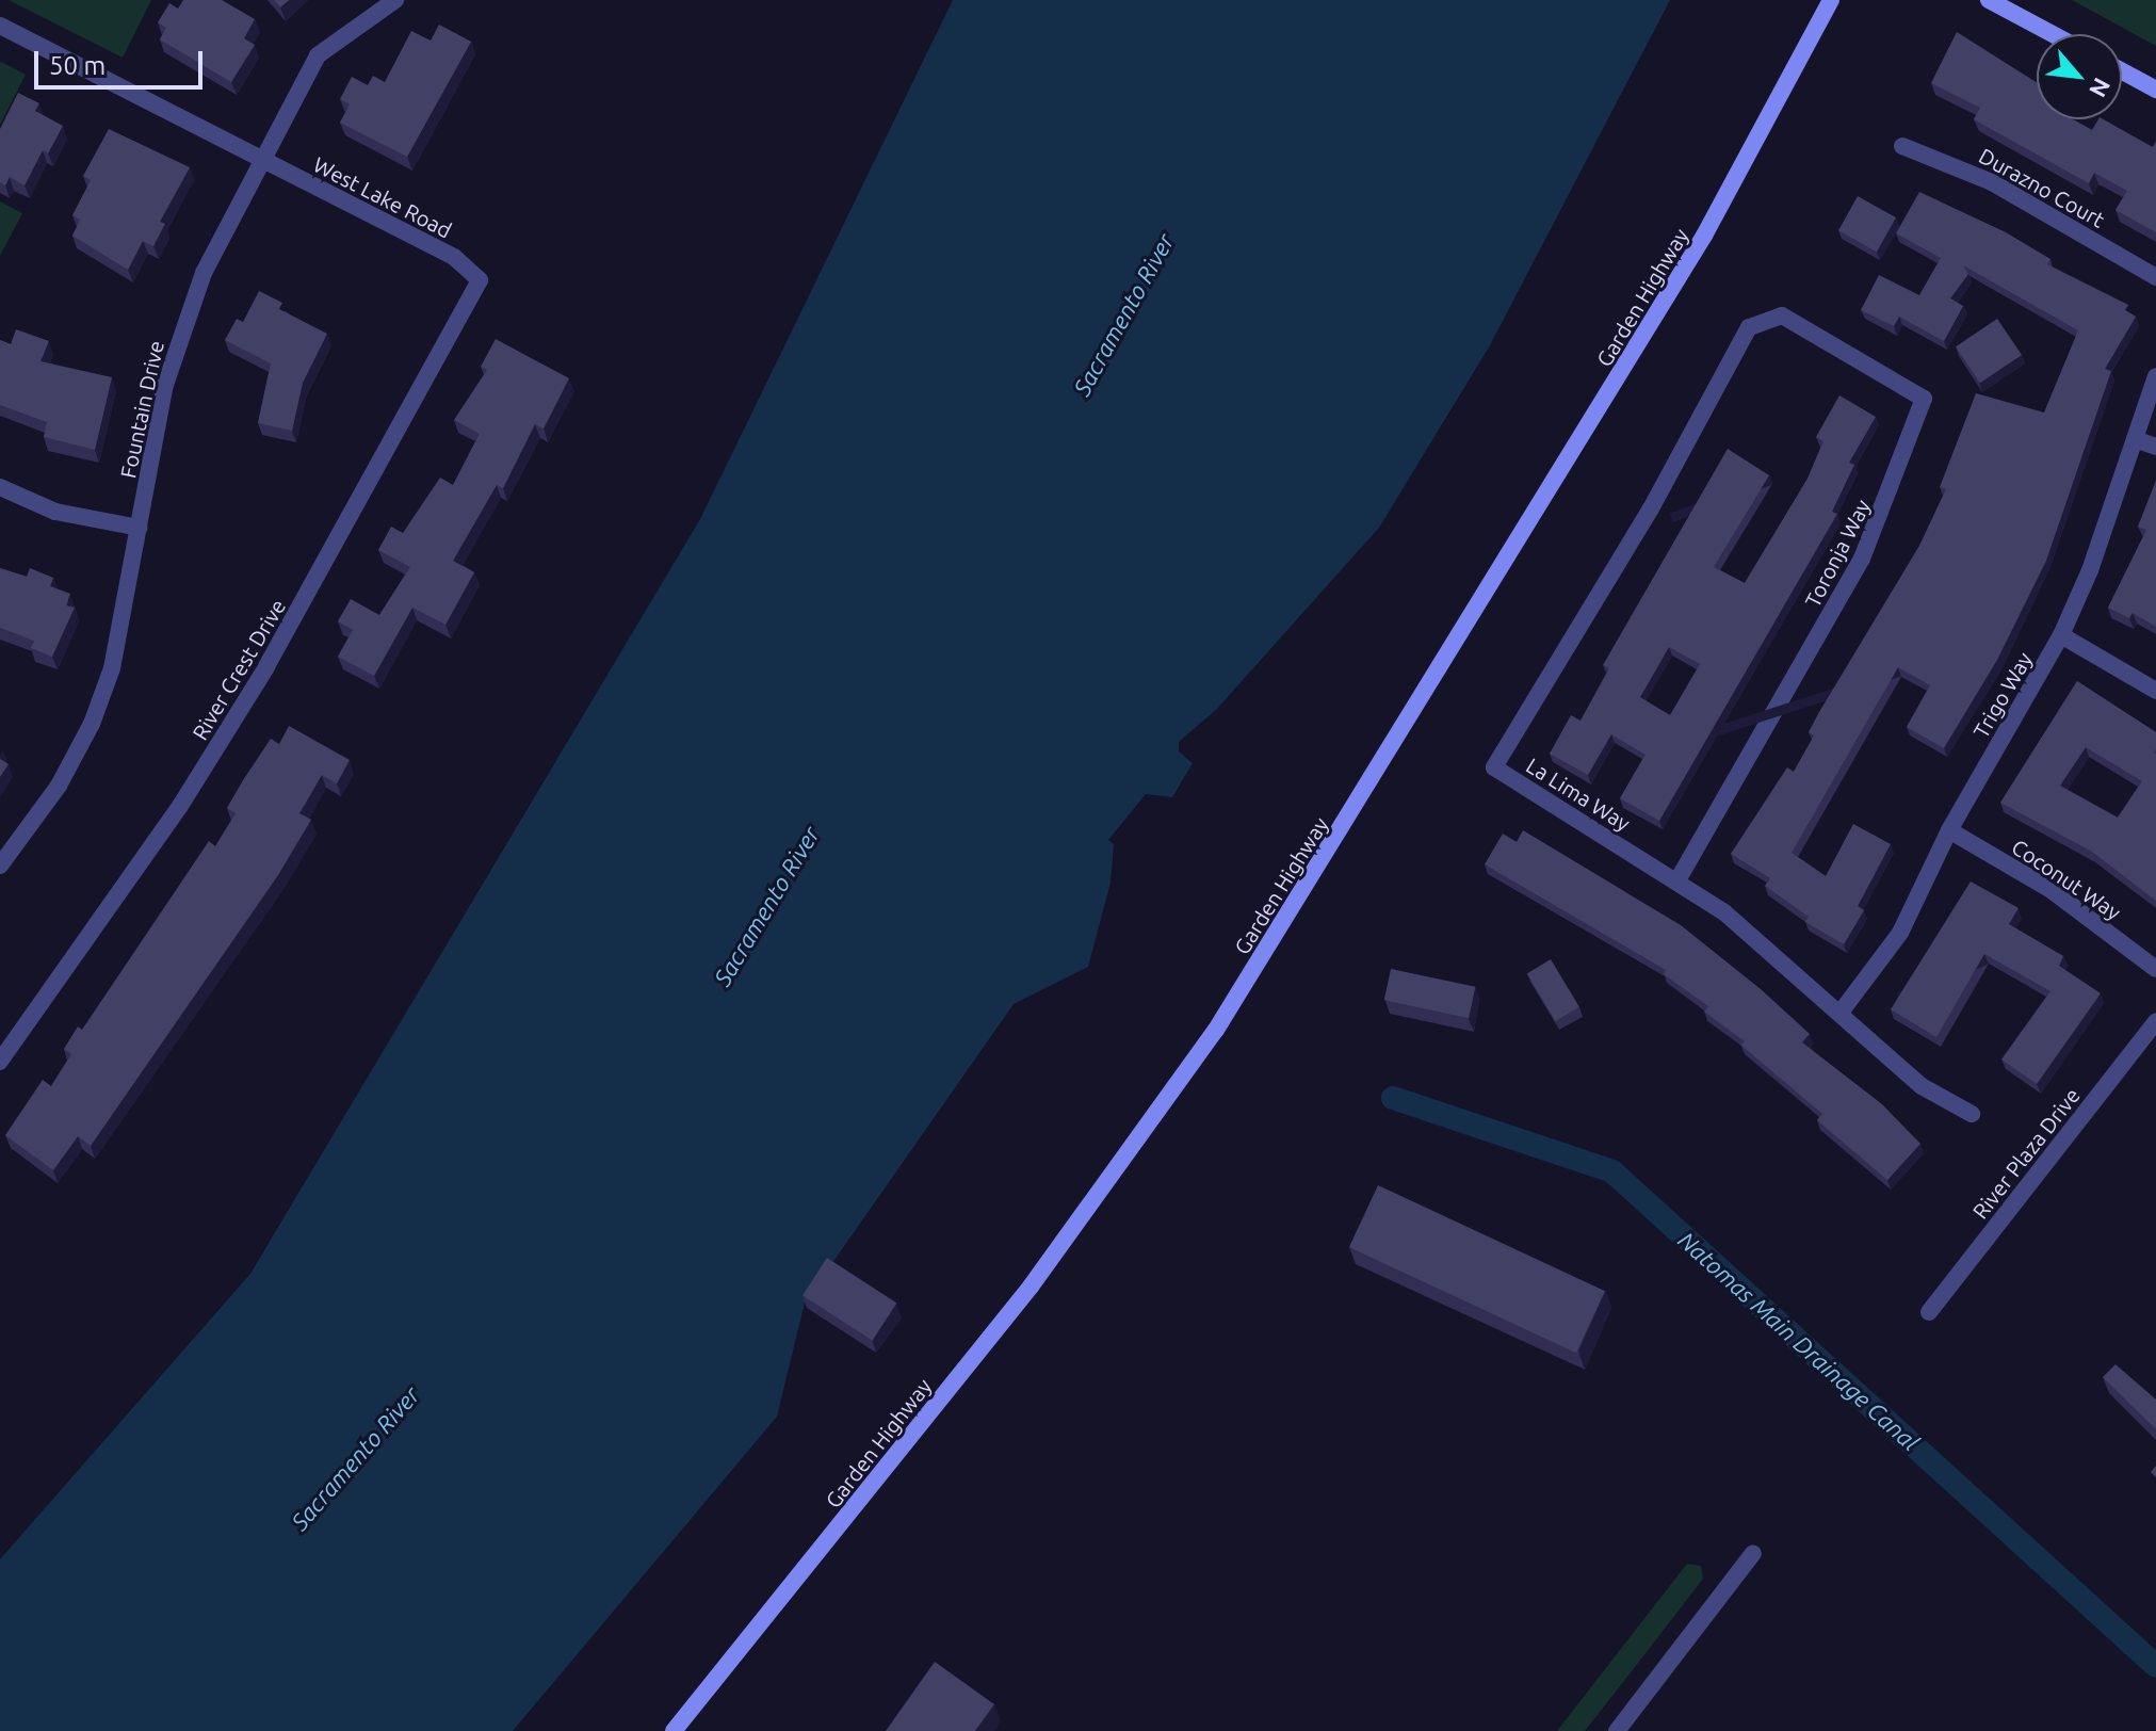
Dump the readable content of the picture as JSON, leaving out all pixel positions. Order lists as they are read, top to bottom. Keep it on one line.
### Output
{"streets":{"main road":["Garden Highway"],"street":["Durazno Court","West Lake Road","Fountain Drive","Toronja Way","River Crest Drive","Trigo Way","La Lima Way","Coconut Way","River Plaza Drive"]},"crossings":[["West Lake Road","Fountain Drive"],["West Lake Road","River Crest Drive"],["Toronja Way","La Lima Way"],["Trigo Way","La Lima Way"],["Trigo Way","Coconut Way"]],"water":["Sacramento River","Natomas Main Drainage Canal"],"scale_bar":"50 m","north":"bottom right"}
